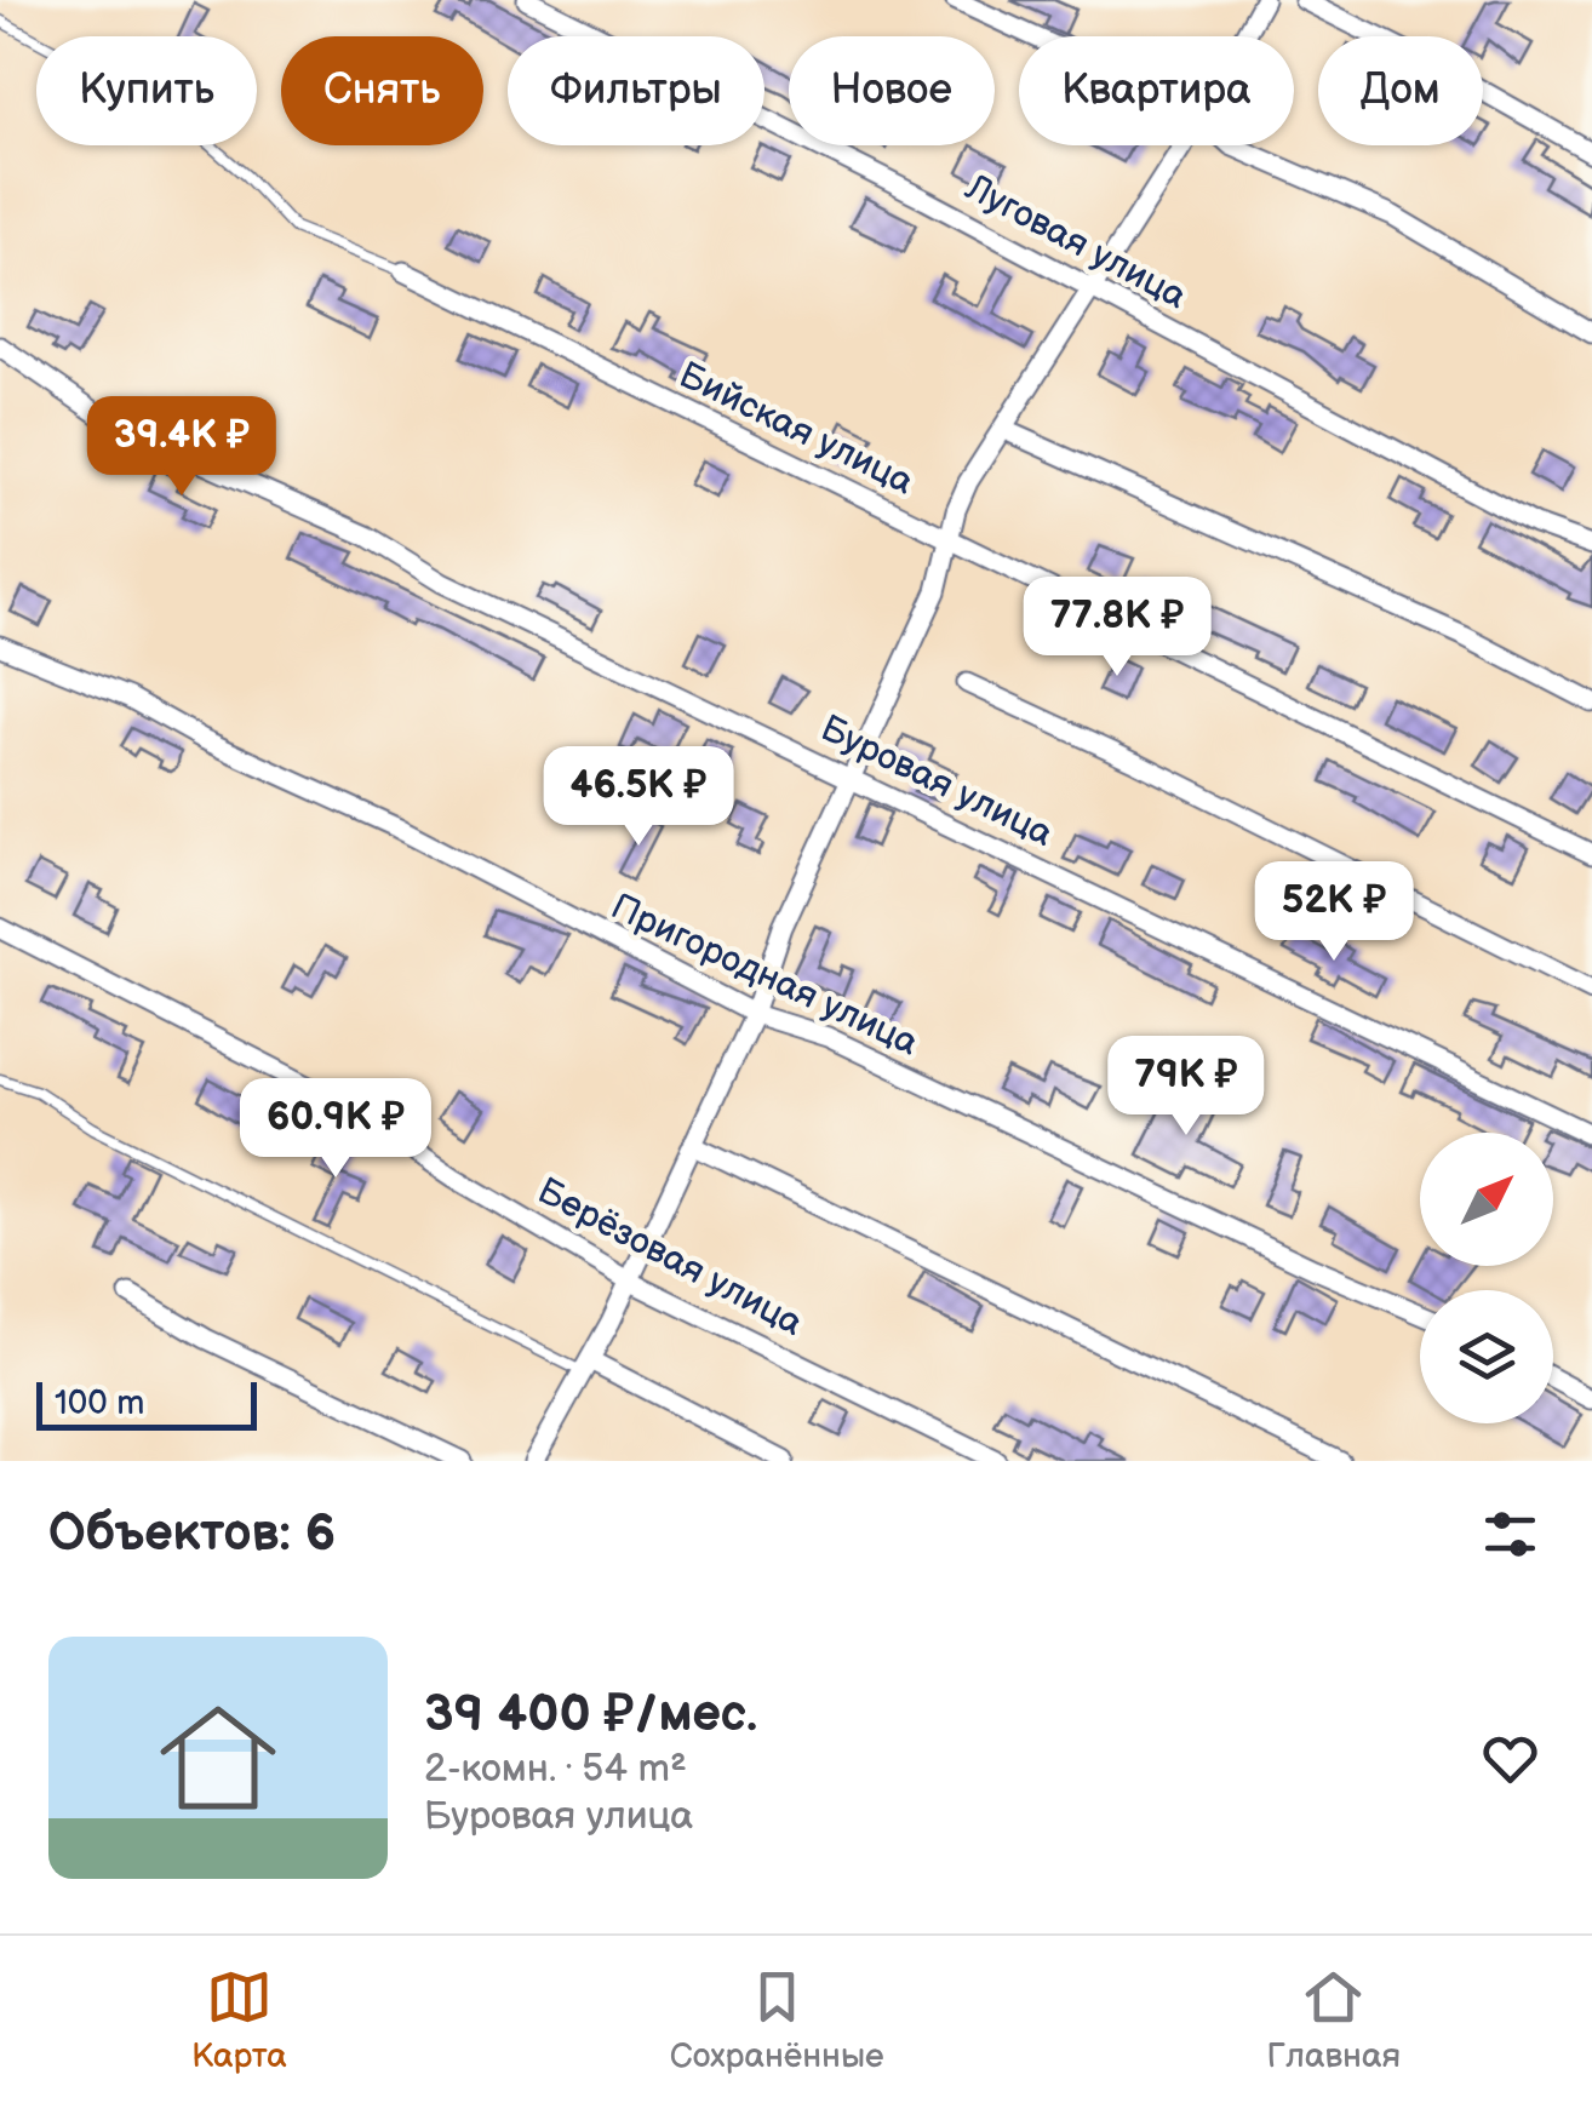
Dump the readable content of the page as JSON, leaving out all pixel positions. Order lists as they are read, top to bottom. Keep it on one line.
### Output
{"streets":{"street":["Луговая улица","Бийская улица","Буровая улица","Пригородная улица","Берёзовая улица"]},"scale_bar":"100 m","north":"top right","page":{"chip":["Купить","Снять","Фильтры","Новое","Квартира","Дом"],"price":["39.4K ₽","77.8K ₽","46.5K ₽","52K ₽","79K ₽","60.9K ₽"],"scale":"100 m","heading":"Объектов: 6","list":[{"name":"39 400 ₽/мес.","note":"2-комн. · 54 m² · Буровая улица"}],"tabs":["Карта","Сохранённые","Главная"]}}
